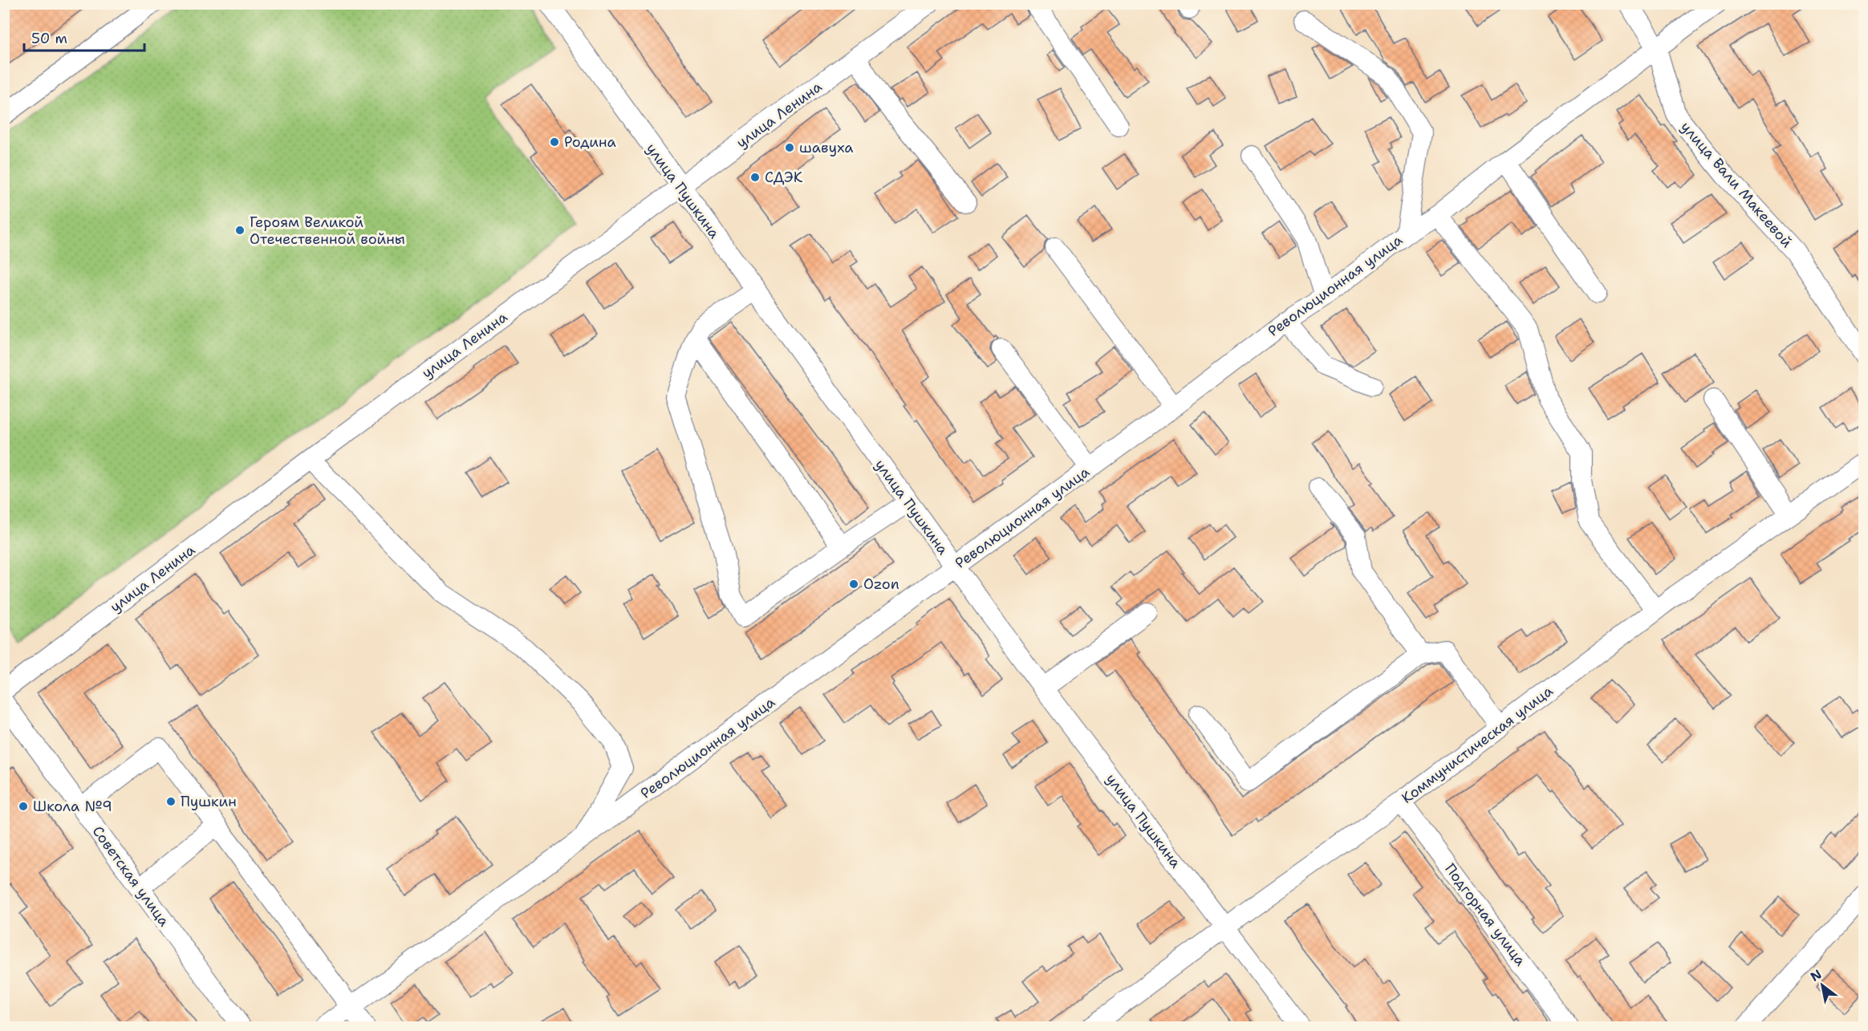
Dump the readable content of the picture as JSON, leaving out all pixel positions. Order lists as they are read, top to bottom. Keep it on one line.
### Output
{"streets":{"street":["улица Ленина","улица Вали Макеевой","улица Пушкина","Революционная улица","Коммунистическая улица","Советская улица","Подгорная улица"]},"crossings":[["улица Ленина","улица Пушкина"],["улица Вали Макеевой","Революционная улица"],["улица Пушкина","Революционная улица"],["улица Пушкина","Коммунистическая улица"],["Коммунистическая улица","Подгорная улица"]],"places":["Родина","шавуха","СДЭК","Героям Великой Отечественной войны","Ozon","Пушкин","Школа №9"],"scale_bar":"50 m","north":"top left"}
